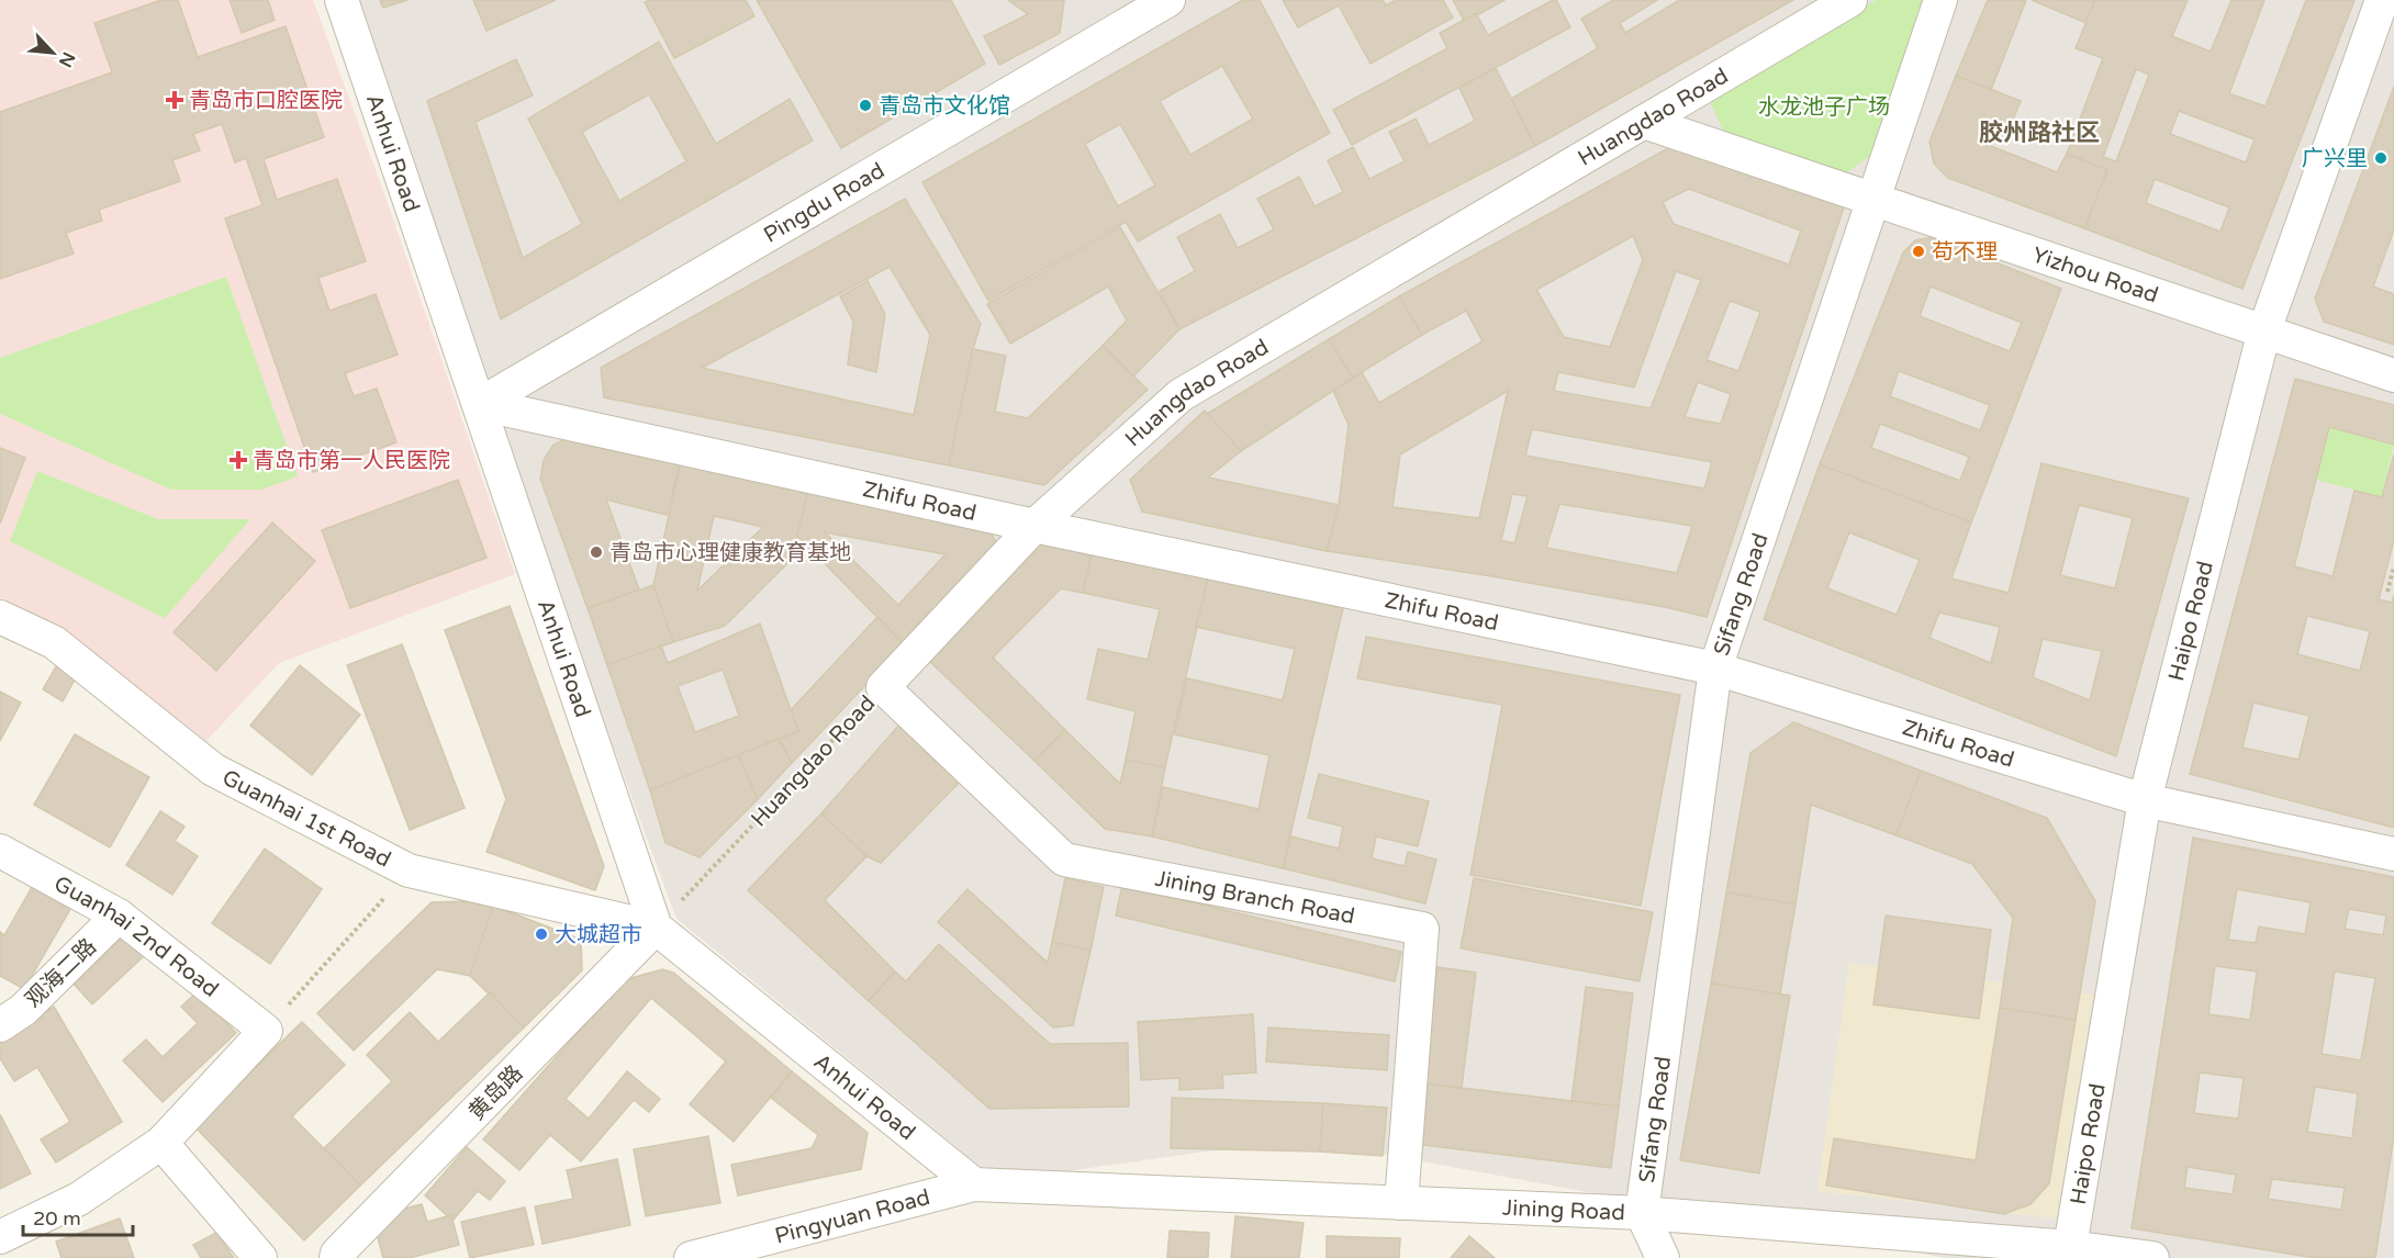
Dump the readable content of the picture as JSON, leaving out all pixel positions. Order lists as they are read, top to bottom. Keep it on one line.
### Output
{"streets":{"street":["Huangdao Road","Anhui Road","Pingdu Road","Yizhou Road","Zhifu Road","Sifang Road","Haipo Road","Guanhai 1st Road","Jining Branch Road","Guanhai 2nd Road","观海二路","黄岛路","Jining Road","Pingyuan Road"]},"crossings":[["Huangdao Road","Anhui Road"],["Huangdao Road","Yizhou Road"],["Huangdao Road","Zhifu Road"],["Huangdao Road","Guanhai 1st Road"],["Huangdao Road","Jining Branch Road"],["Huangdao Road","黄岛路"],["Anhui Road","Pingdu Road"],["Anhui Road","Zhifu Road"],["Anhui Road","Guanhai 1st Road"],["Anhui Road","黄岛路"],["Anhui Road","Jining Road"],["Anhui Road","Pingyuan Road"],["Pingdu Road","Zhifu Road"],["Yizhou Road","Sifang Road"],["Yizhou Road","Haipo Road"],["Zhifu Road","Sifang Road"],["Zhifu Road","Haipo Road"],["Sifang Road","Jining Road"],["Haipo Road","Jining Road"],["Guanhai 1st Road","黄岛路"],["Jining Branch Road","Jining Road"],["Guanhai 2nd Road","观海二路"],["Jining Road","Pingyuan Road"]],"districts":["胶州路社区"],"parks":["水龙池子广场"],"places":{"health":["青岛市口腔医院","青岛市第一人民医院"],"other":["青岛市文化馆","广兴里","苟不理","青岛市心理健康教育基地","大城超市"]},"scale_bar":"20 m","north":"bottom right"}
